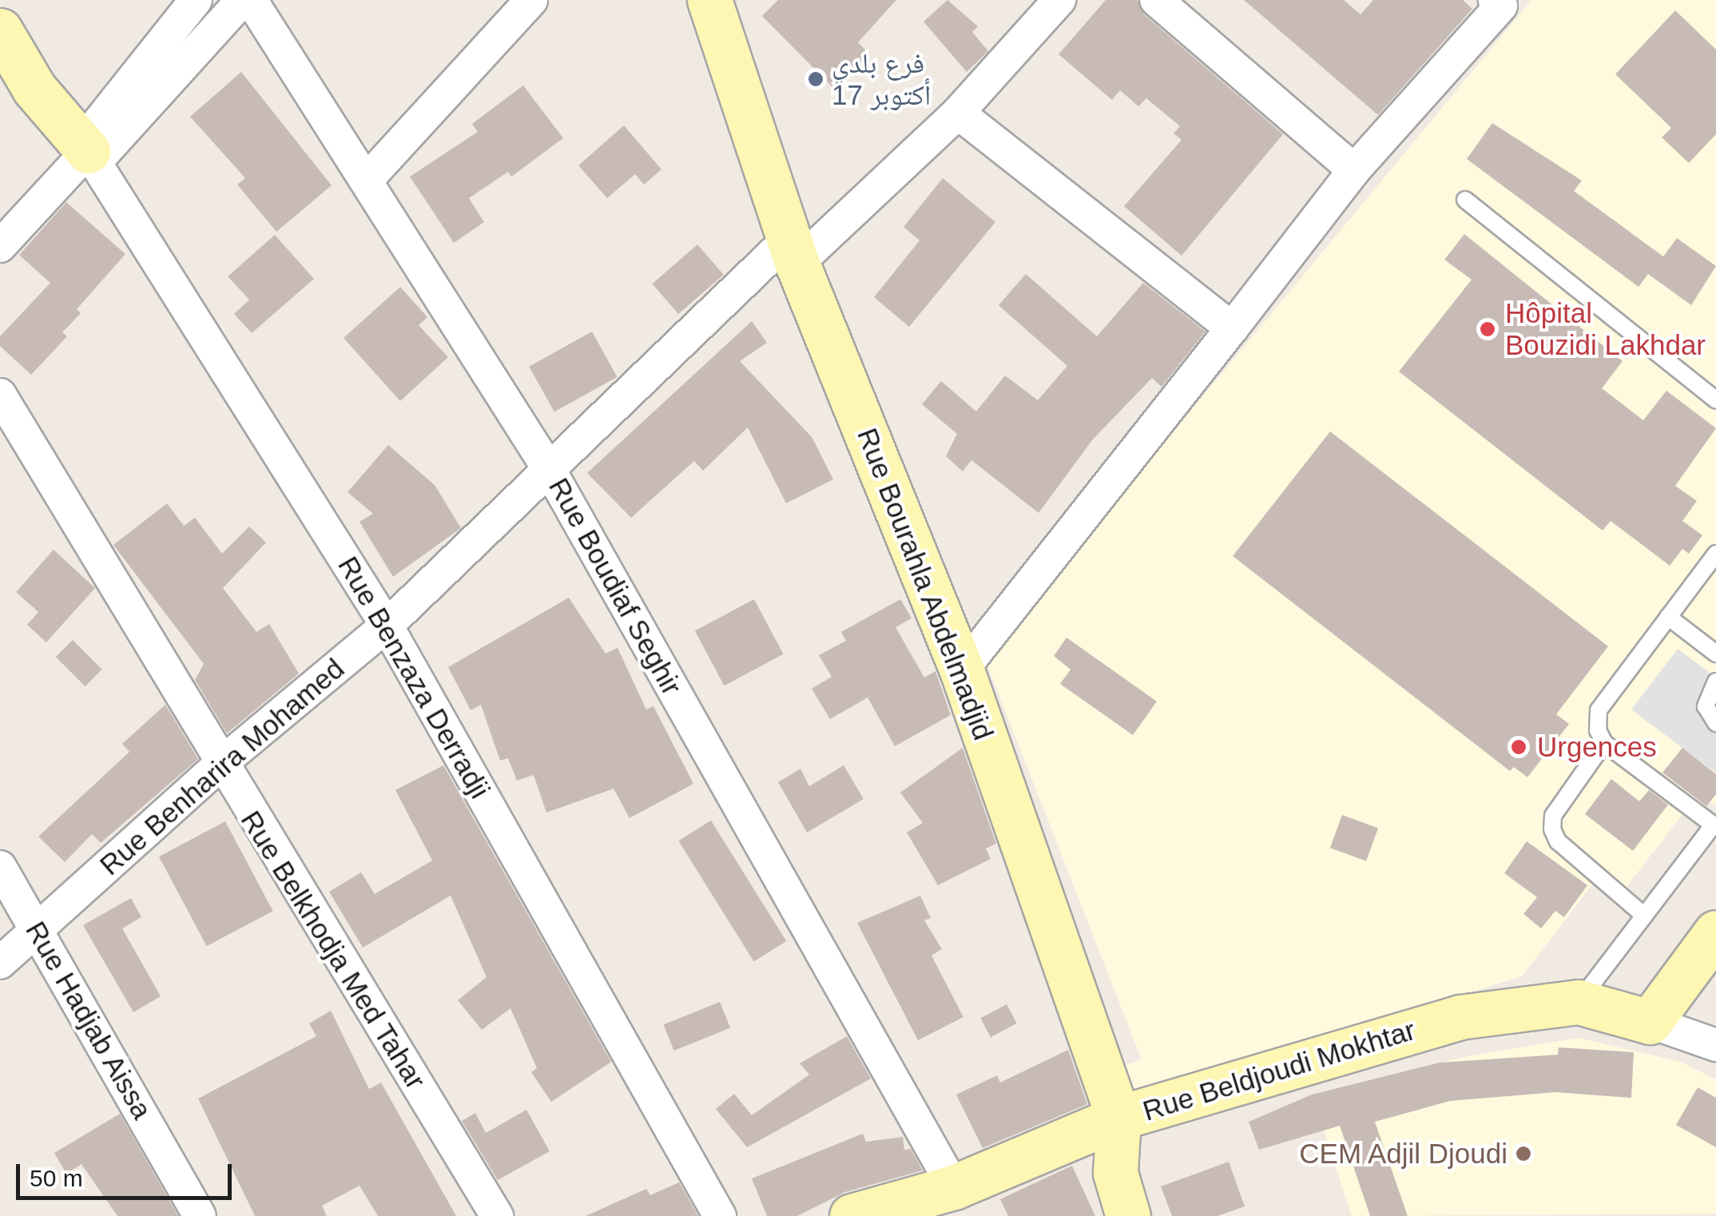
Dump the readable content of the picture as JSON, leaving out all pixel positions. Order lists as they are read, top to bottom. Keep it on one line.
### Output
{"streets":{"street":["Rue Bourahla Abdelmadjid","Rue Boudiaf Seghir","Rue Benzaza Derradji","Rue Benharira Mohamed","Rue Belkhodja Med Tahar","Rue Hadjab Aissa","Rue Beldjoudi Mokhtar"]},"crossings":[["Rue Bourahla Abdelmadjid","Rue Benharira Mohamed"],["Rue Bourahla Abdelmadjid","Rue Beldjoudi Mokhtar"],["Rue Boudiaf Seghir","Rue Benharira Mohamed"],["Rue Boudiaf Seghir","Rue Beldjoudi Mokhtar"],["Rue Benzaza Derradji","Rue Benharira Mohamed"],["Rue Benharira Mohamed","Rue Belkhodja Med Tahar"],["Rue Benharira Mohamed","Rue Hadjab Aissa"]],"places":["فرع بلدي 17 أكتوبر","Hôpital Bouzidi Lakhdar","Urgences","CEM Adjil Djoudi"],"scale_bar":"50 m"}
